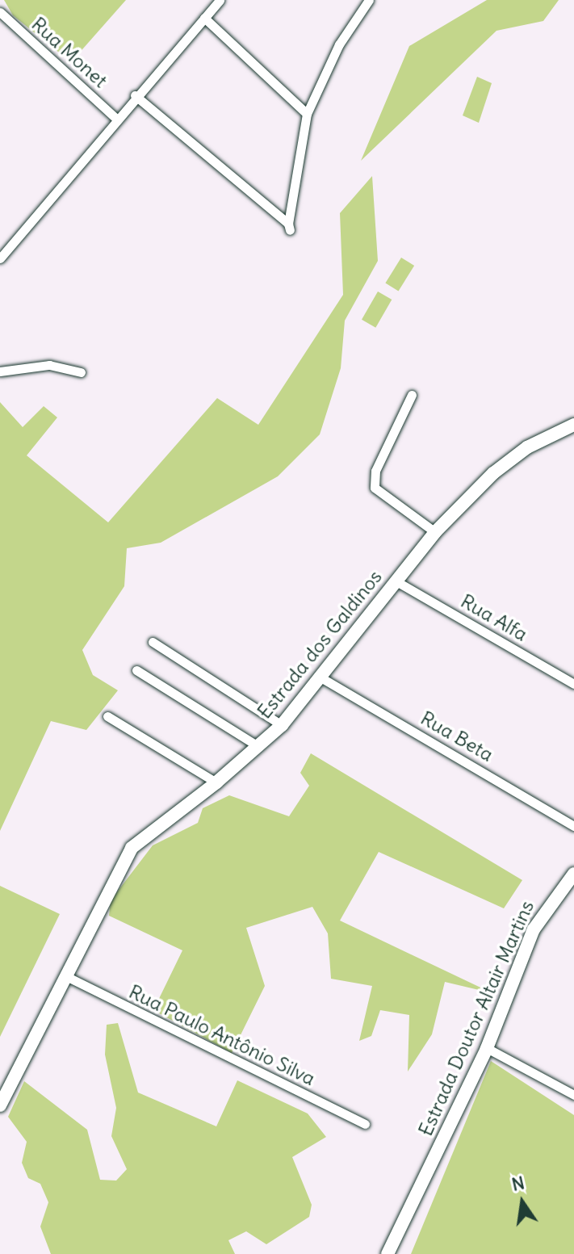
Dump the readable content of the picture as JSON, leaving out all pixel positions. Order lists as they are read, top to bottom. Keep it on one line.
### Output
{"streets":{"street":["Rua Monet","Rua Alfa","Estrada dos Galdinos","Rua Beta","Estrada Doutor Altair Martins","Rua Paulo Antônio Silva"]},"crossings":[["Rua Alfa","Estrada dos Galdinos"],["Estrada dos Galdinos","Rua Beta"],["Estrada dos Galdinos","Rua Paulo Antônio Silva"]],"north":"top"}
